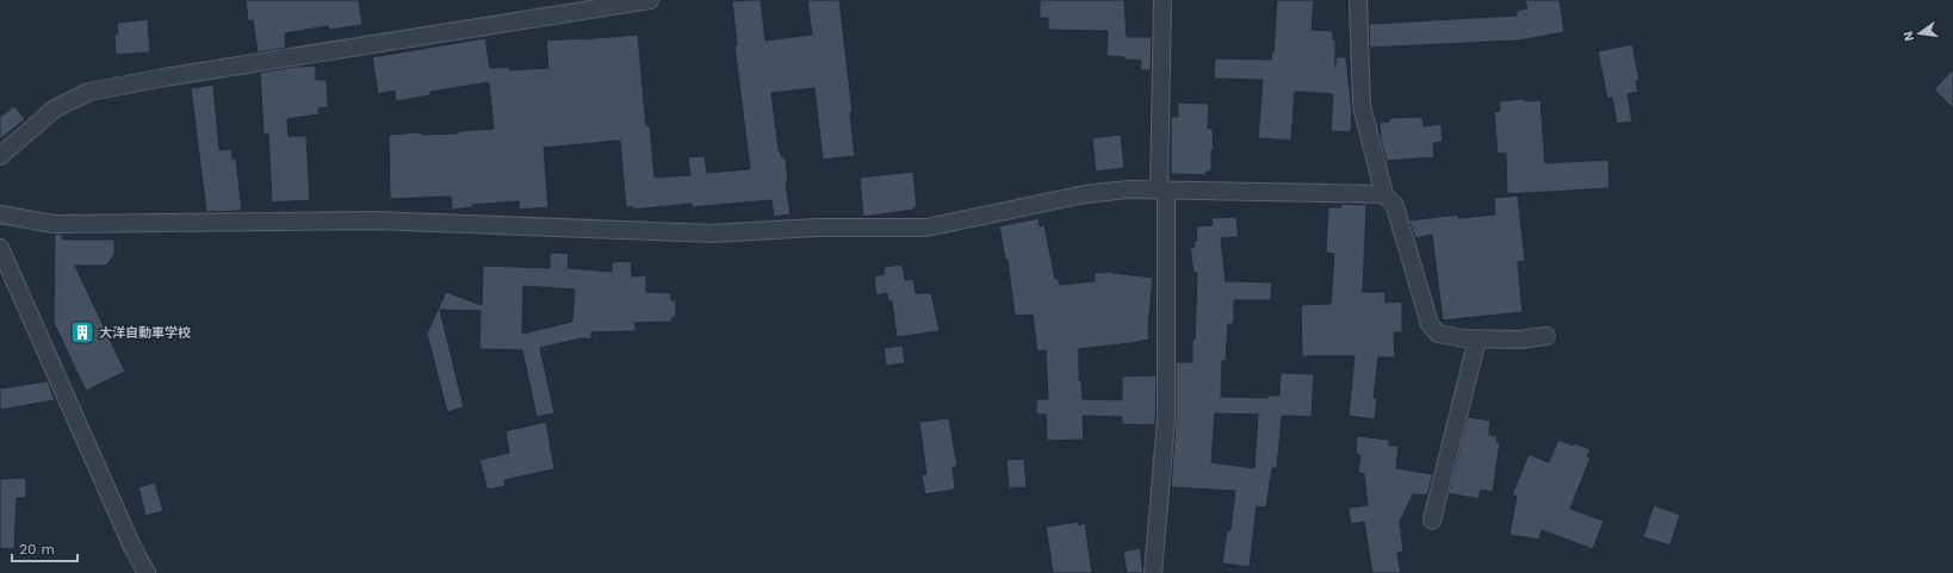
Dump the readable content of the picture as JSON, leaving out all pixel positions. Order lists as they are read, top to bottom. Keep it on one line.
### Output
{"places":{"building":["大洋自動車学校"]},"scale_bar":"20 m","north":"left"}
